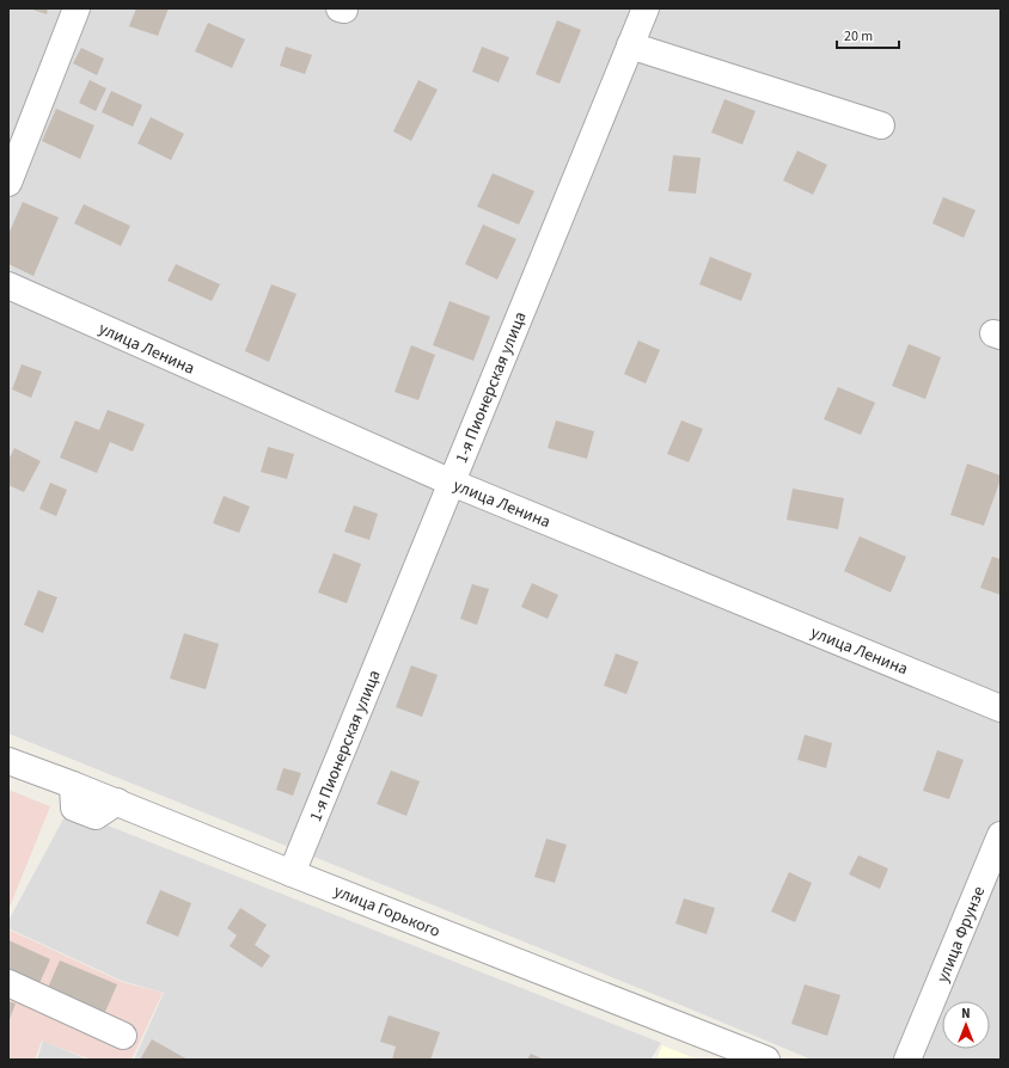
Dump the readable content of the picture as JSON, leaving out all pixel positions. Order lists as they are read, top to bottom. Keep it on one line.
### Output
{"streets":{"street":["улица Ленина","1-я Пионерская улица","улица Горького","улица Фрунзе"]},"crossings":[["улица Ленина","1-я Пионерская улица"],["1-я Пионерская улица","улица Горького"]],"scale_bar":"20 m","north":"top"}
